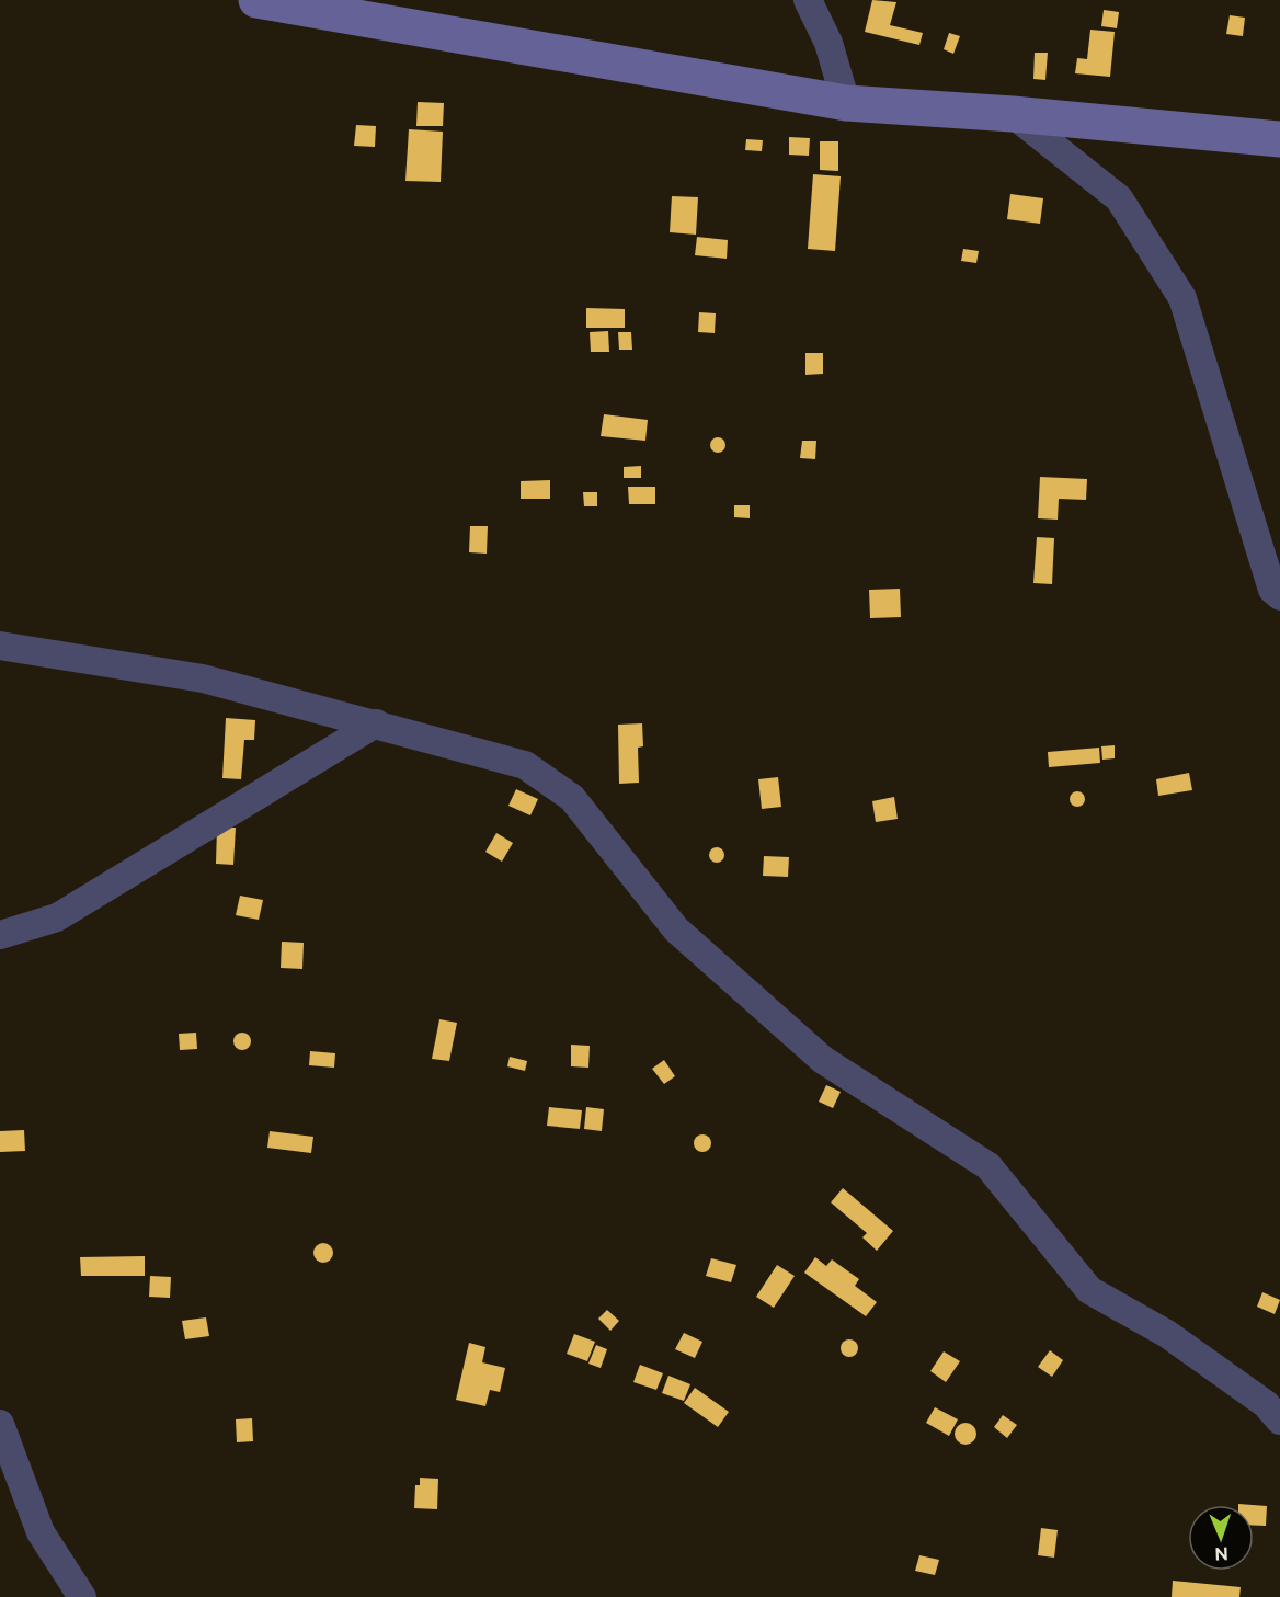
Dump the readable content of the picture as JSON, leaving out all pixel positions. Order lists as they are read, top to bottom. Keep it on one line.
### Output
{"north":"bottom"}
